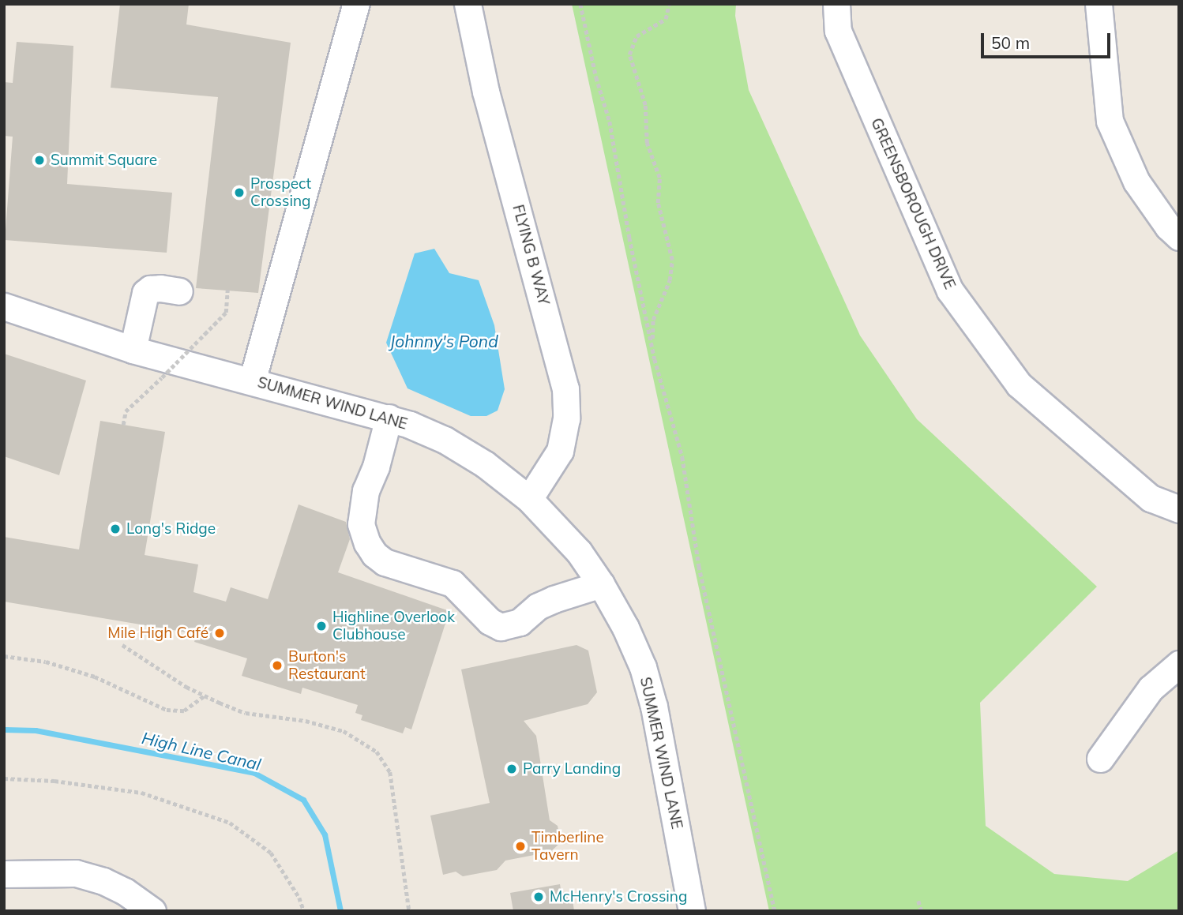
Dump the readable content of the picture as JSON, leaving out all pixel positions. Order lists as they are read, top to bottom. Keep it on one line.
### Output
{"streets":{"street":["GREENSBOROUGH DRIVE","FLYING B WAY","SUMMER WIND LANE"]},"crossings":[["FLYING B WAY","SUMMER WIND LANE"]],"water":["Johnny's Pond","High Line Canal"],"places":["Summit Square","Prospect Crossing","Long's Ridge","Highline Overlook Clubhouse","Mile High Café","Burton's Restaurant","Parry Landing","Timberline Tavern","McHenry's Crossing"],"scale_bar":"50 m"}
